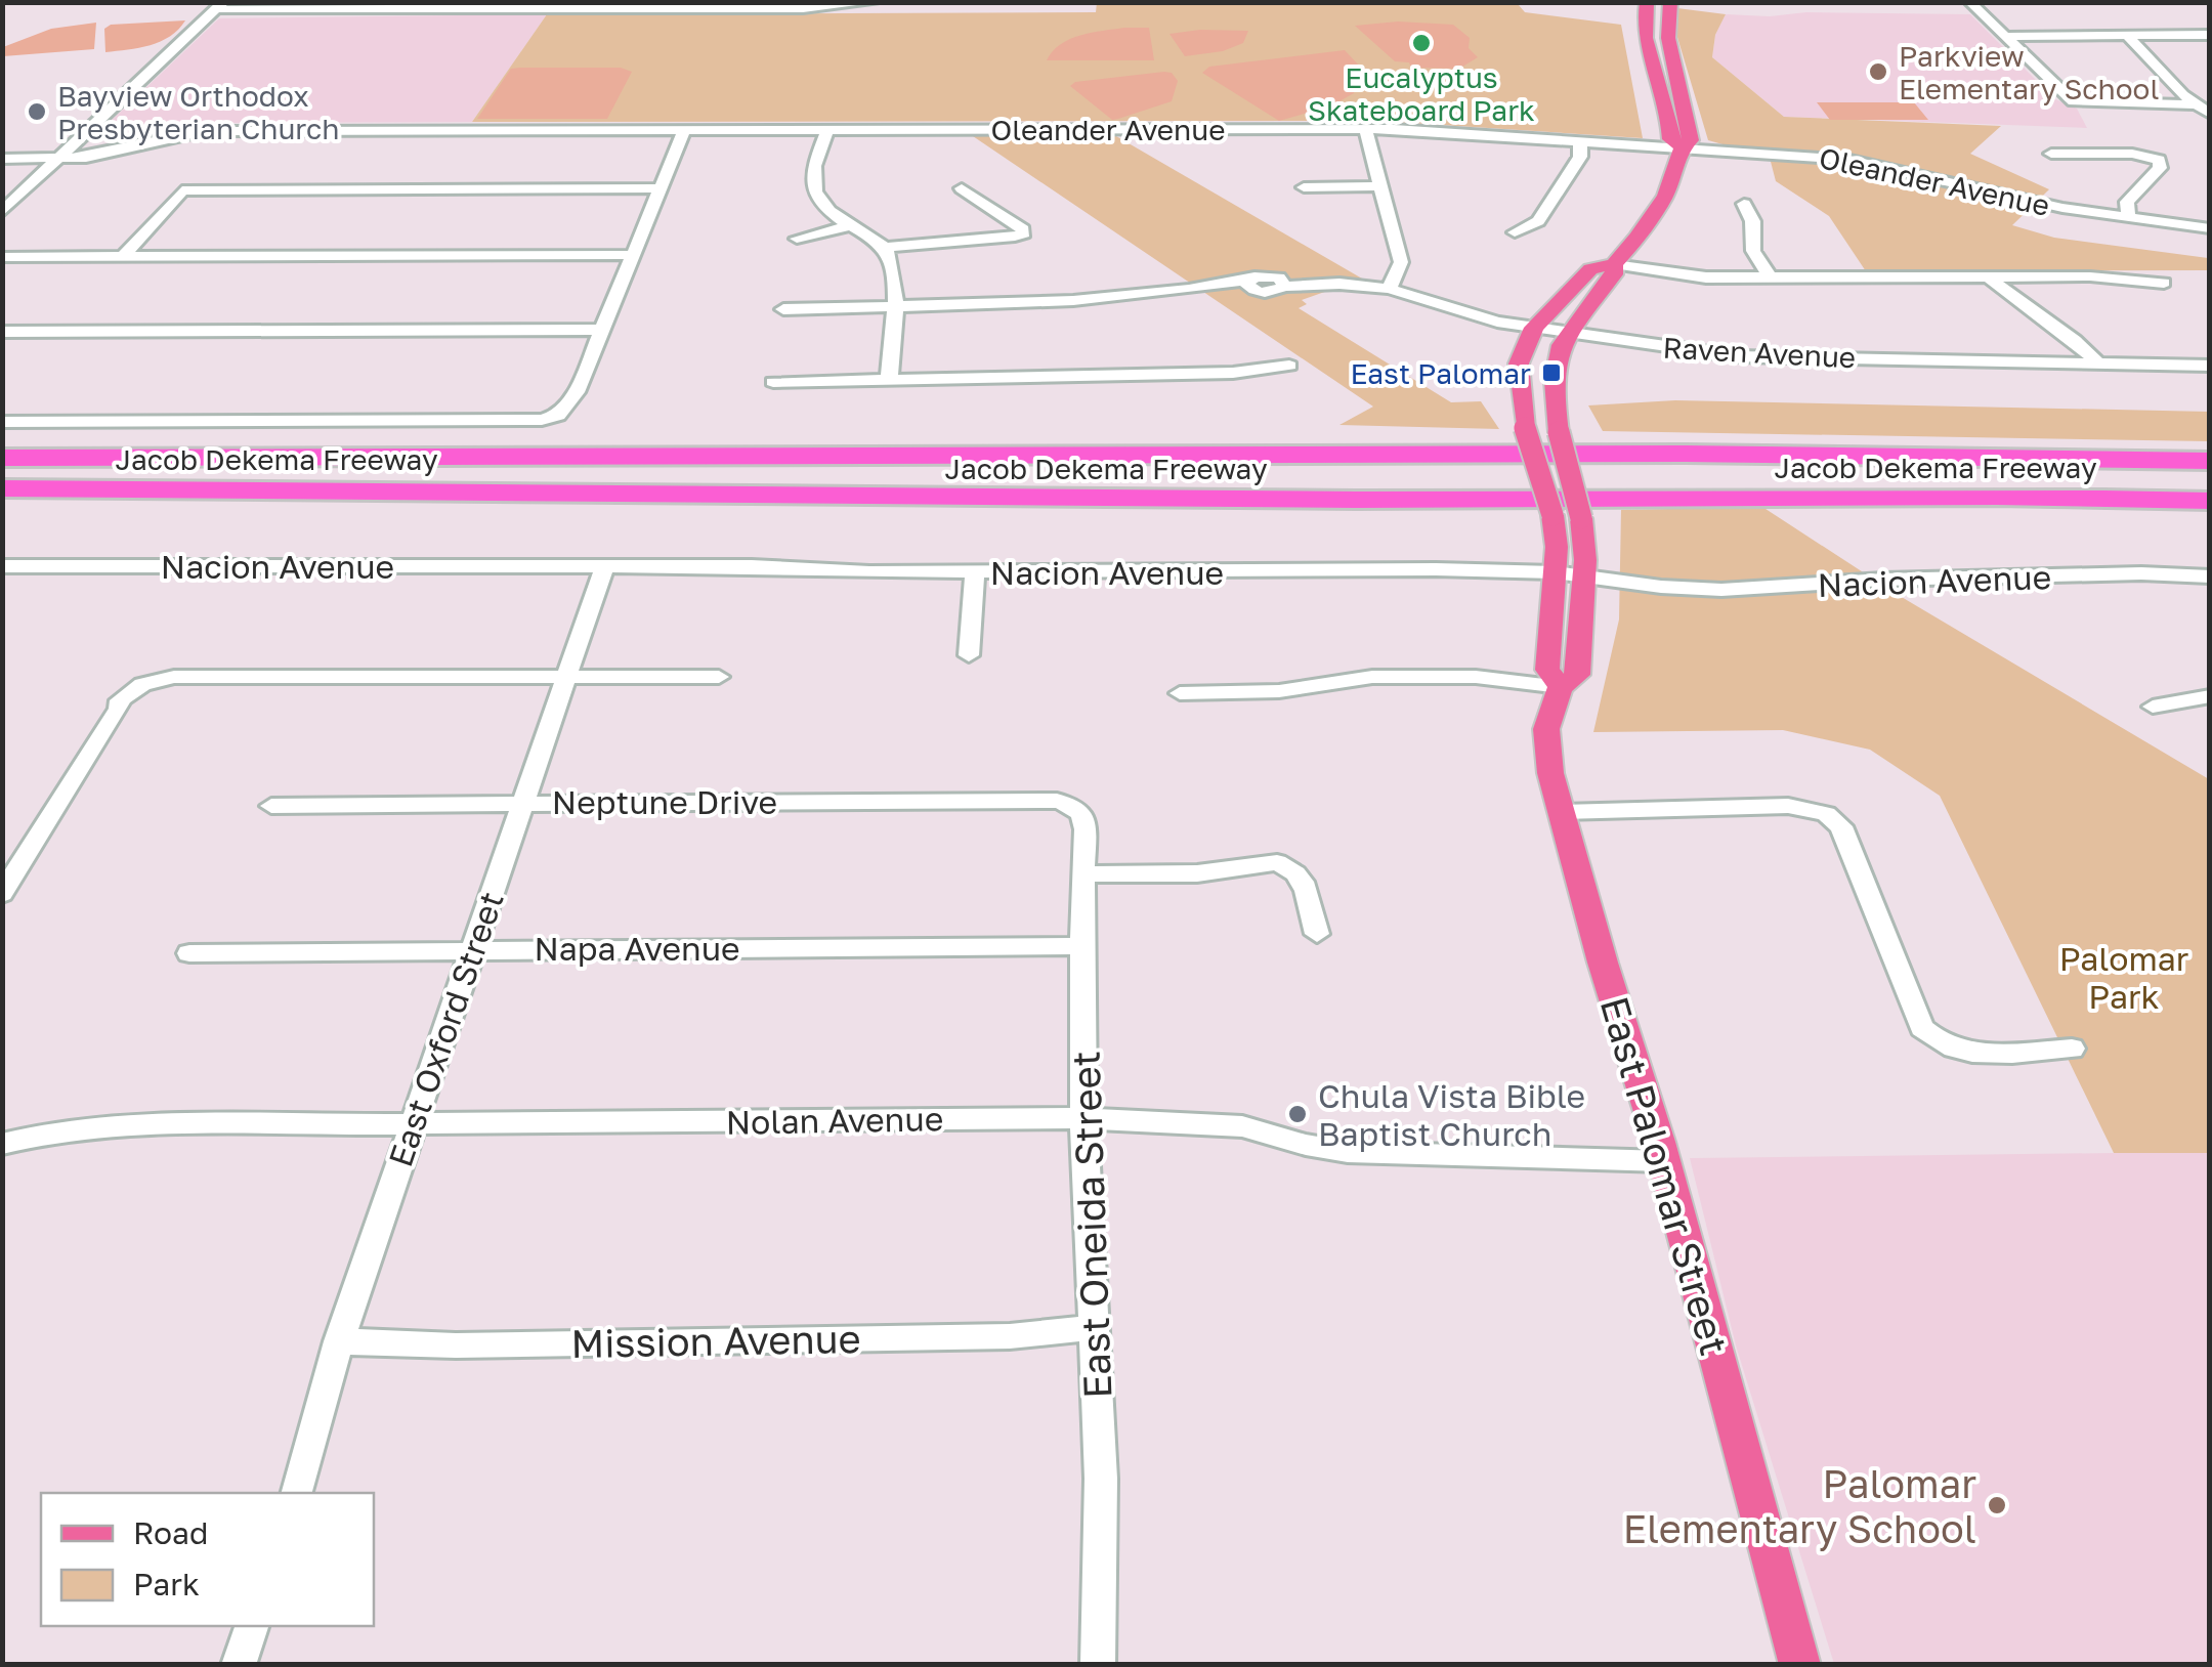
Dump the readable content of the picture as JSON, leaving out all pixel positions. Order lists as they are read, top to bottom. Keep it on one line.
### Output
{"streets":{"highway":["Jacob Dekema Freeway"],"main road":["East Palomar Street"],"street":["Oleander Avenue","Raven Avenue","Nacion Avenue","Neptune Drive","Napa Avenue","East Oxford Street","Nolan Avenue","East Oneida Street","Mission Avenue"]},"crossings":[["Oleander Avenue","East Palomar Street"],["Raven Avenue","East Palomar Street"],["Nacion Avenue","East Oxford Street"],["Nacion Avenue","East Palomar Street"],["Neptune Drive","East Oxford Street"],["Neptune Drive","East Oneida Street"],["Napa Avenue","East Oxford Street"],["Napa Avenue","East Oneida Street"],["East Oxford Street","Nolan Avenue"],["East Oxford Street","Mission Avenue"],["Nolan Avenue","East Palomar Street"],["Nolan Avenue","East Oneida Street"],["East Oneida Street","Mission Avenue"]],"parks":["Palomar Park"],"places":{"other":["Eucalyptus Skateboard Park","Parkview Elementary School","Bayview Orthodox Presbyterian Church","Chula Vista Bible Baptist Church","Palomar Elementary School"],"transit":["East Palomar"]},"legend":["Road","Park"]}
